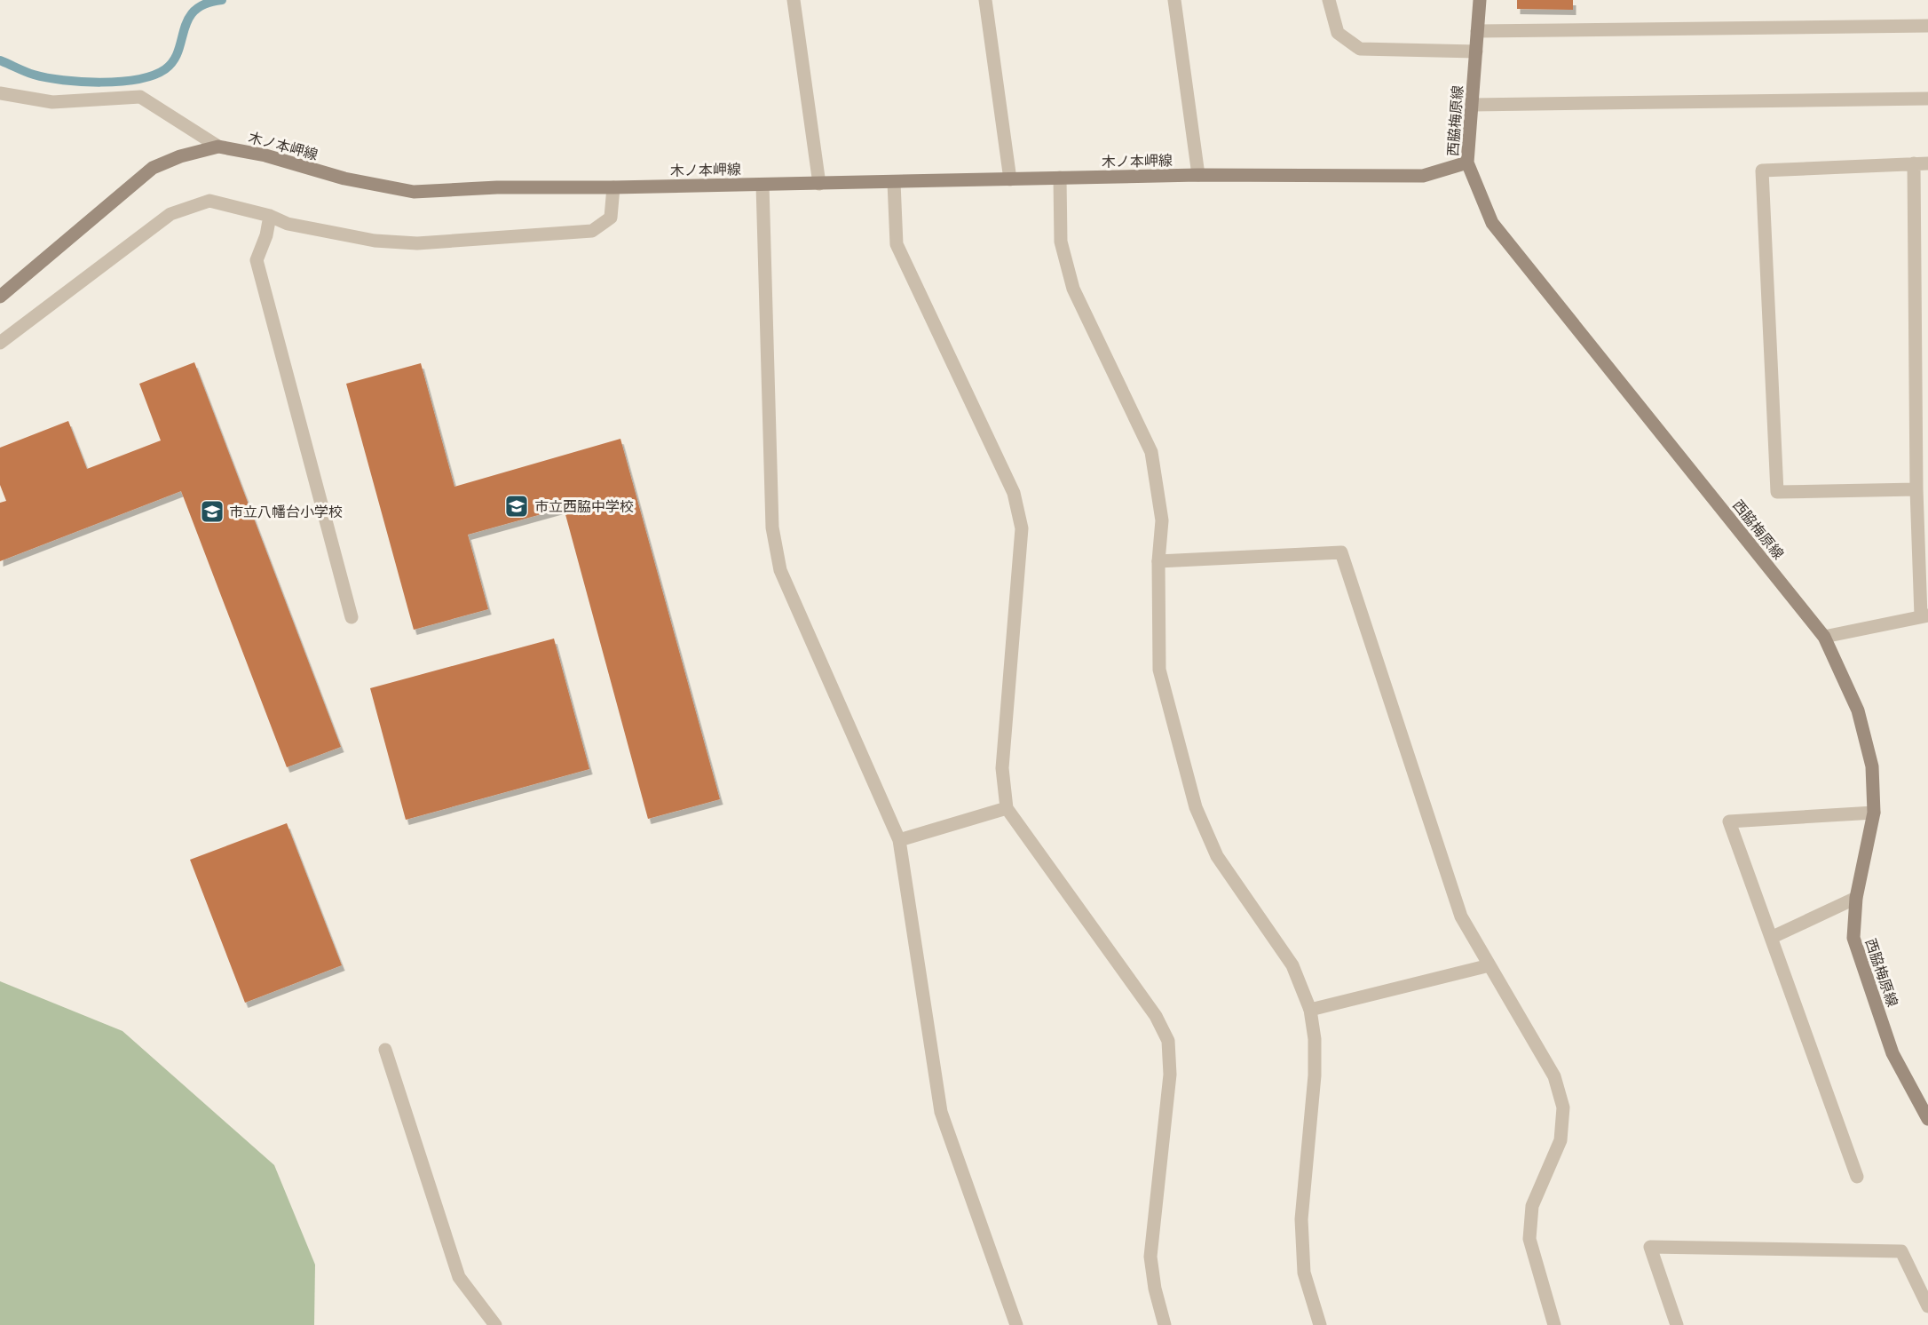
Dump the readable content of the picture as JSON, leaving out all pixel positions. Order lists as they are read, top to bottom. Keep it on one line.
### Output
{"streets":{"main road":["西脇梅原線","木ノ本岬線"]},"crossings":[["西脇梅原線","木ノ本岬線"]],"places":{"school or university":["市立西脇中学校","市立八幡台小学校"]}}
